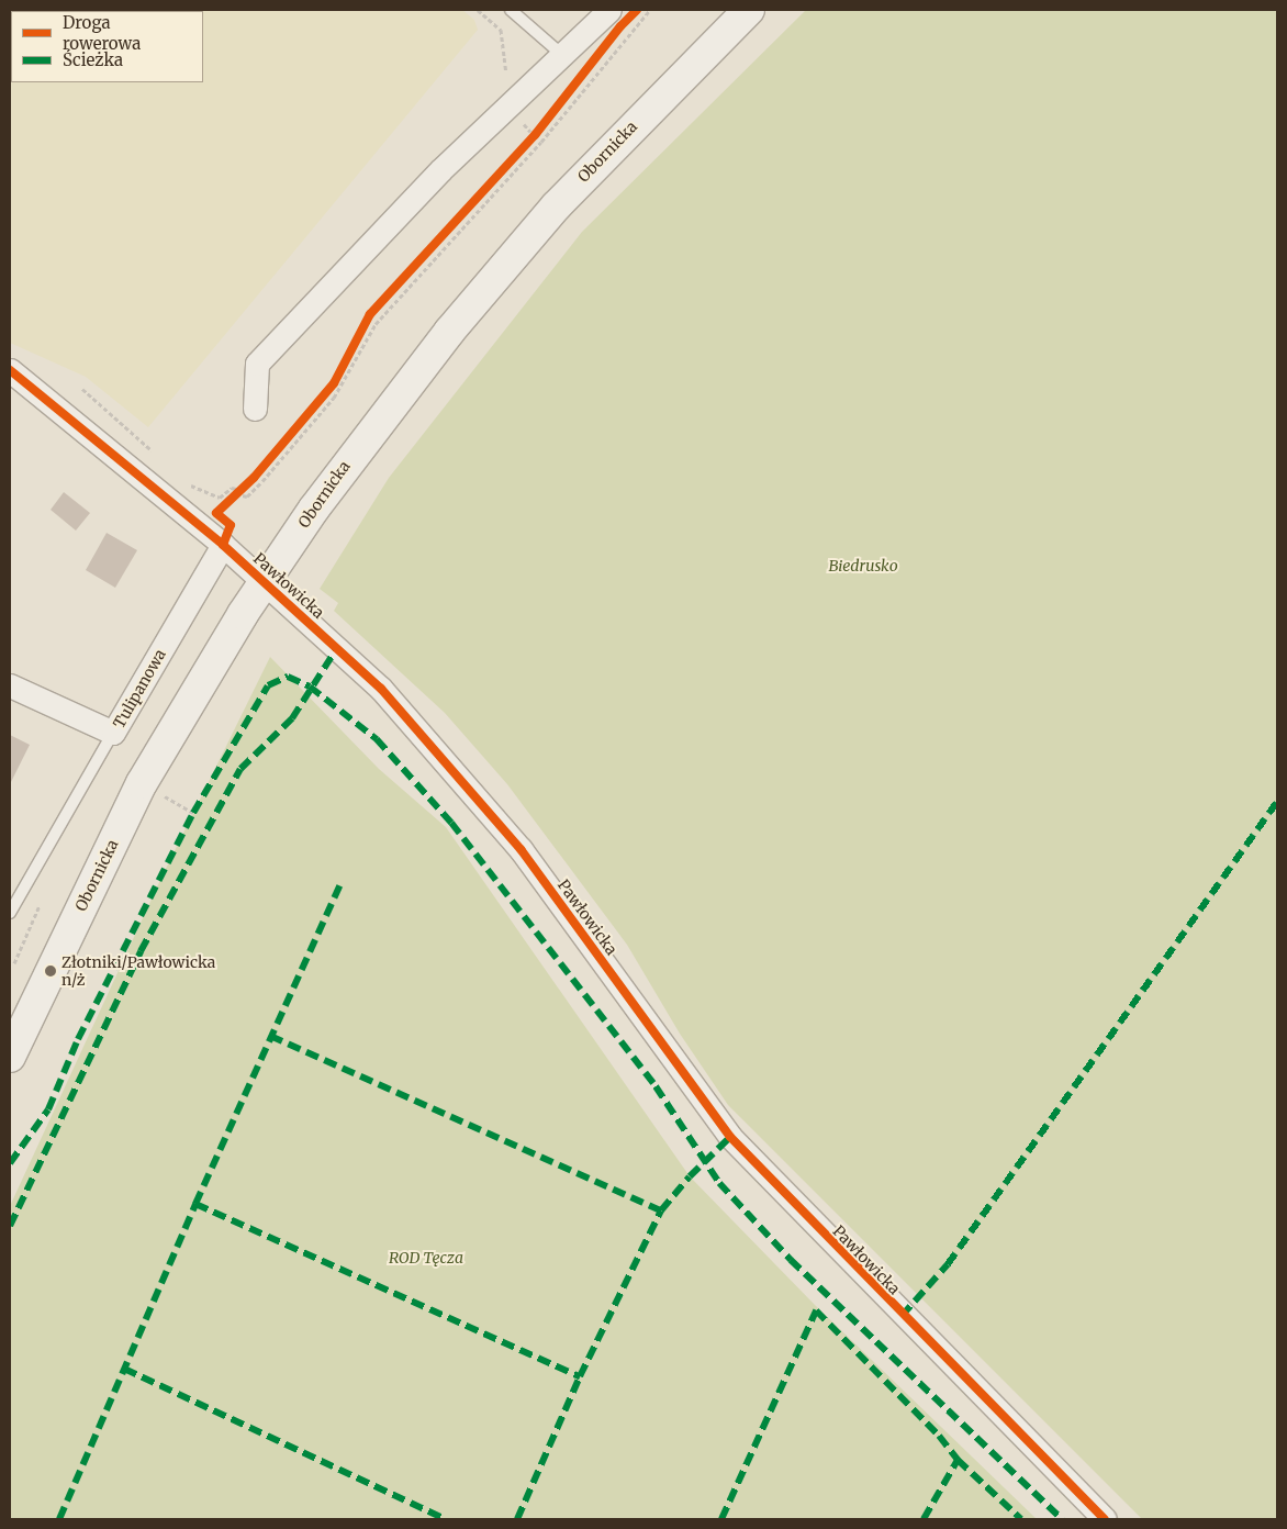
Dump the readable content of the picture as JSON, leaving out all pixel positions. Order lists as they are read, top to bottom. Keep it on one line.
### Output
{"streets":{"main road":["Obornicka"],"street":["Pawłowicka","Tulipanowa"]},"crossings":[["Obornicka","Pawłowicka"],["Pawłowicka","Tulipanowa"]],"parks":["Biedrusko","ROD Tęcza"],"places":["Złotniki/Pawłowicka n/ż"],"legend":["Droga rowerowa","Ścieżka"]}
